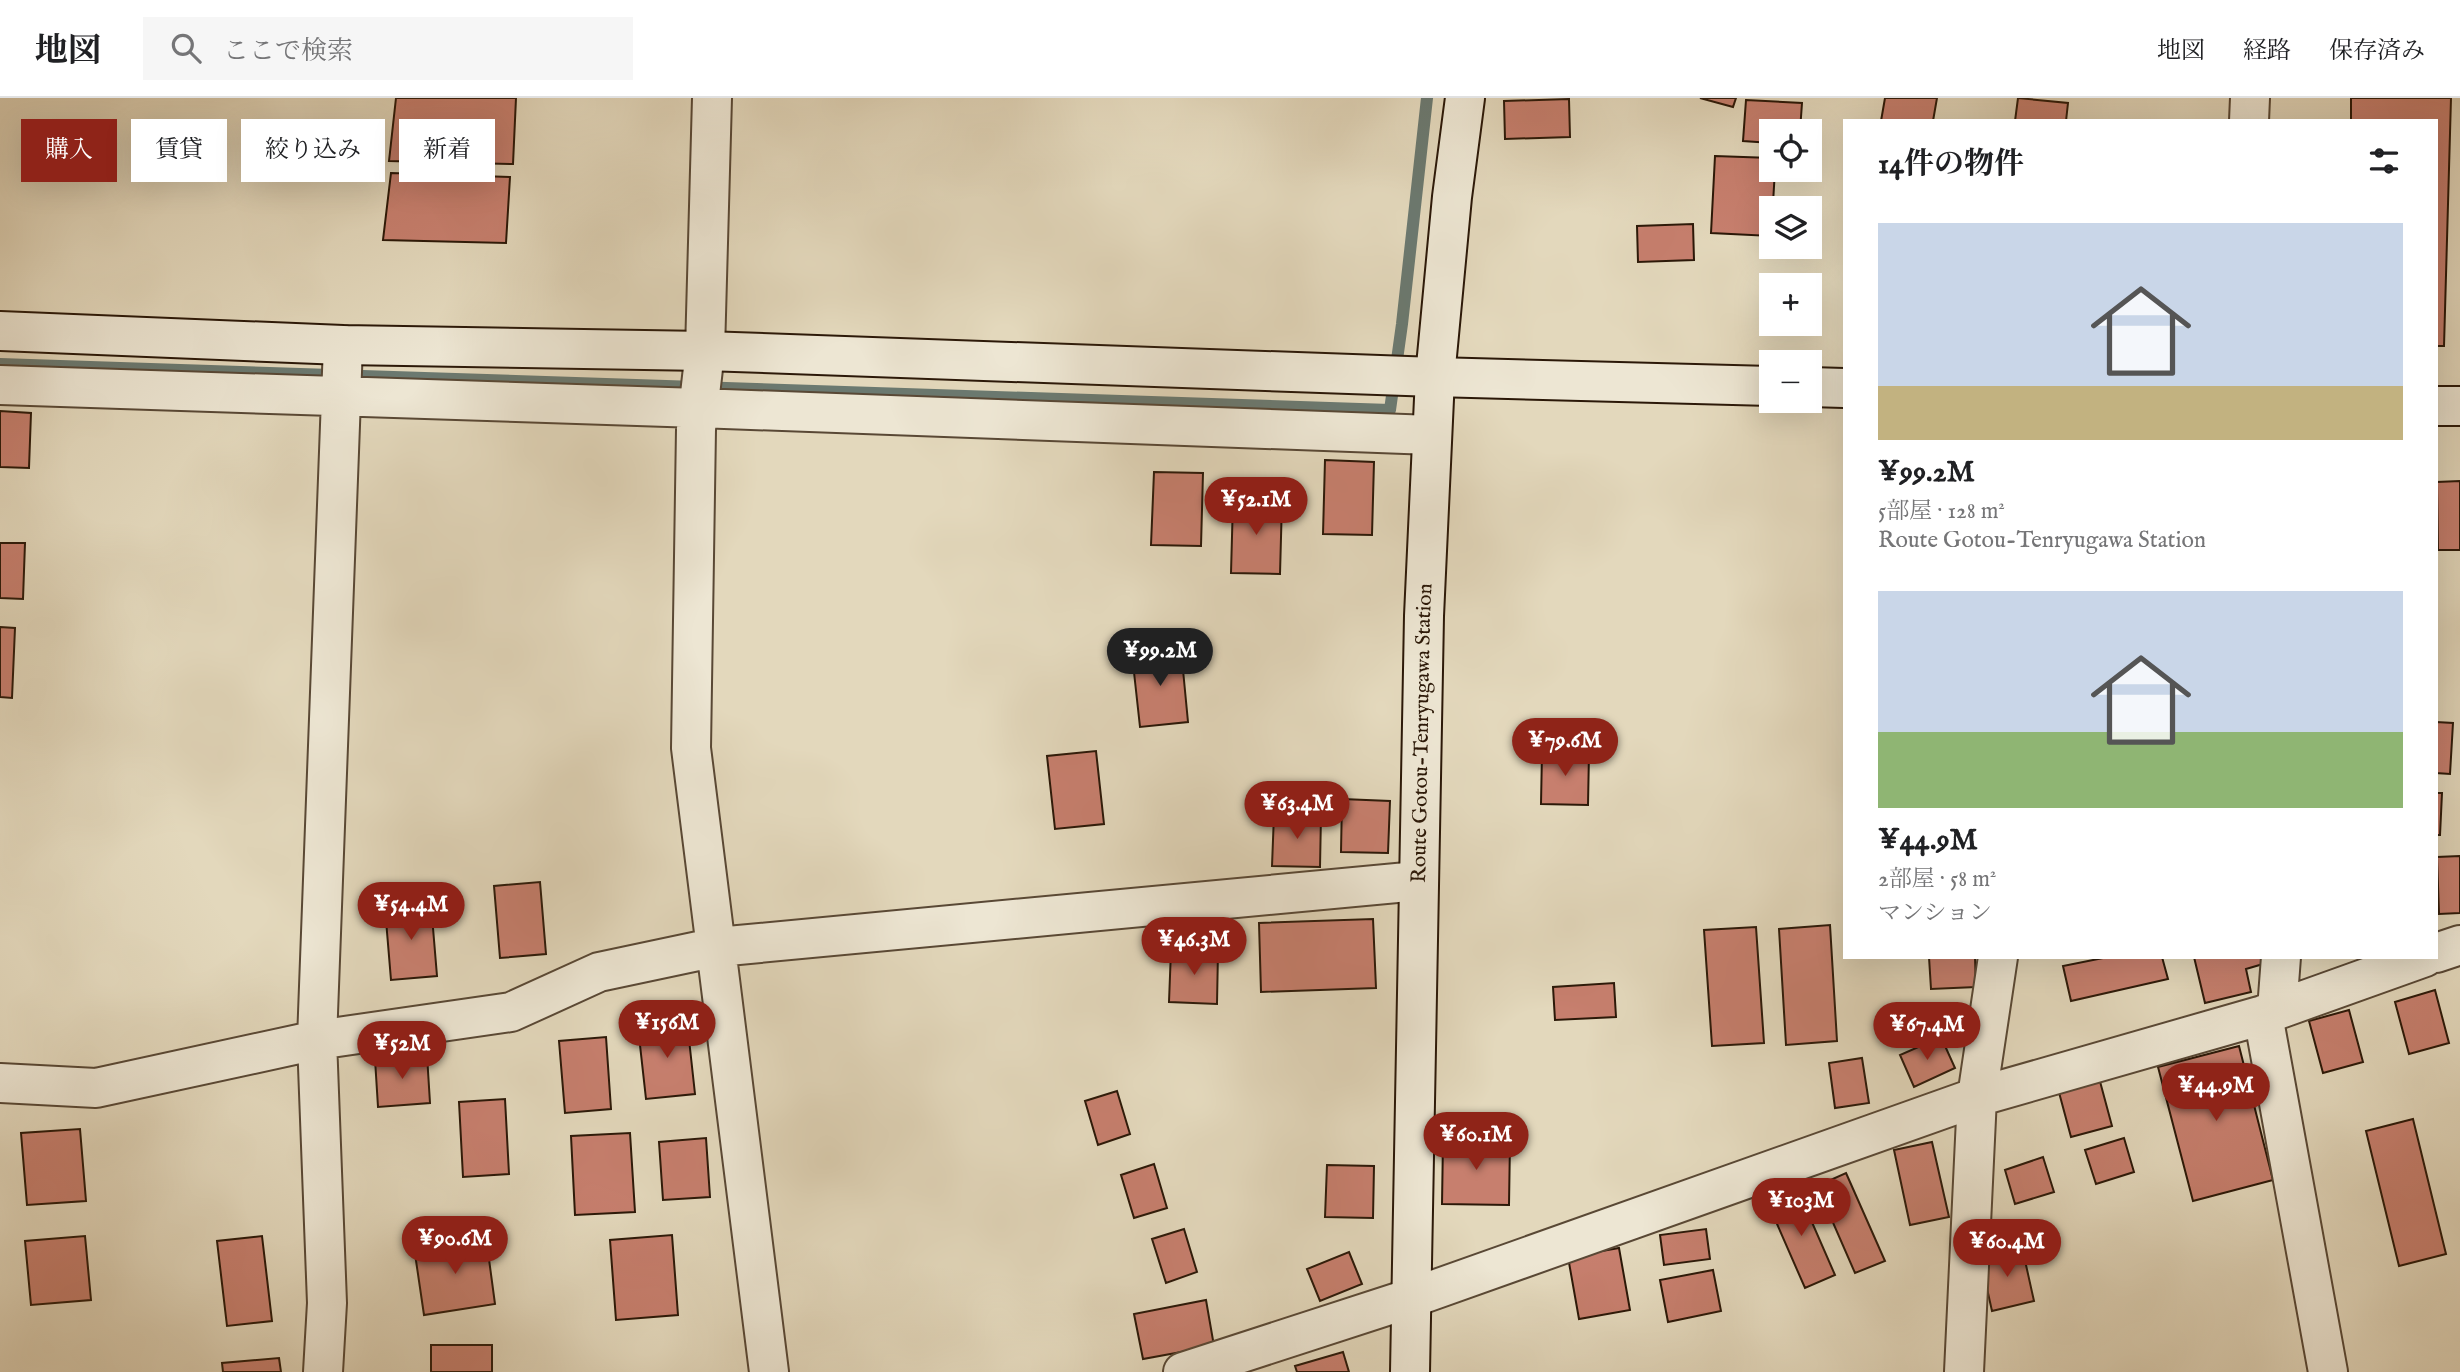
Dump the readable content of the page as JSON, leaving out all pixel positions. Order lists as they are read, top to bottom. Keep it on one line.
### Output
{"streets":{"street":["Route Gotou-Tenryugawa Station"]},"page":{"header":"地図","search":"ここで検索","nav":["地図","経路","保存済み"],"map_buttons":["+","−"],"chip":["購入","賃貸","絞り込み","新着"],"heading":"14件の物件","list":[{"name":"¥99.2M","note":"5部屋 · 128 m² · Route Gotou-Tenryugawa Station"},{"name":"¥44.9M","note":"2部屋 · 58 m² · マンション"}],"price":["¥52.1M","¥99.2M","¥79.6M","¥63.4M","¥54.4M","¥46.3M","¥156M","¥67.4M","¥52M","¥44.9M","¥60.1M","¥103M","¥90.6M","¥60.4M"]}}
